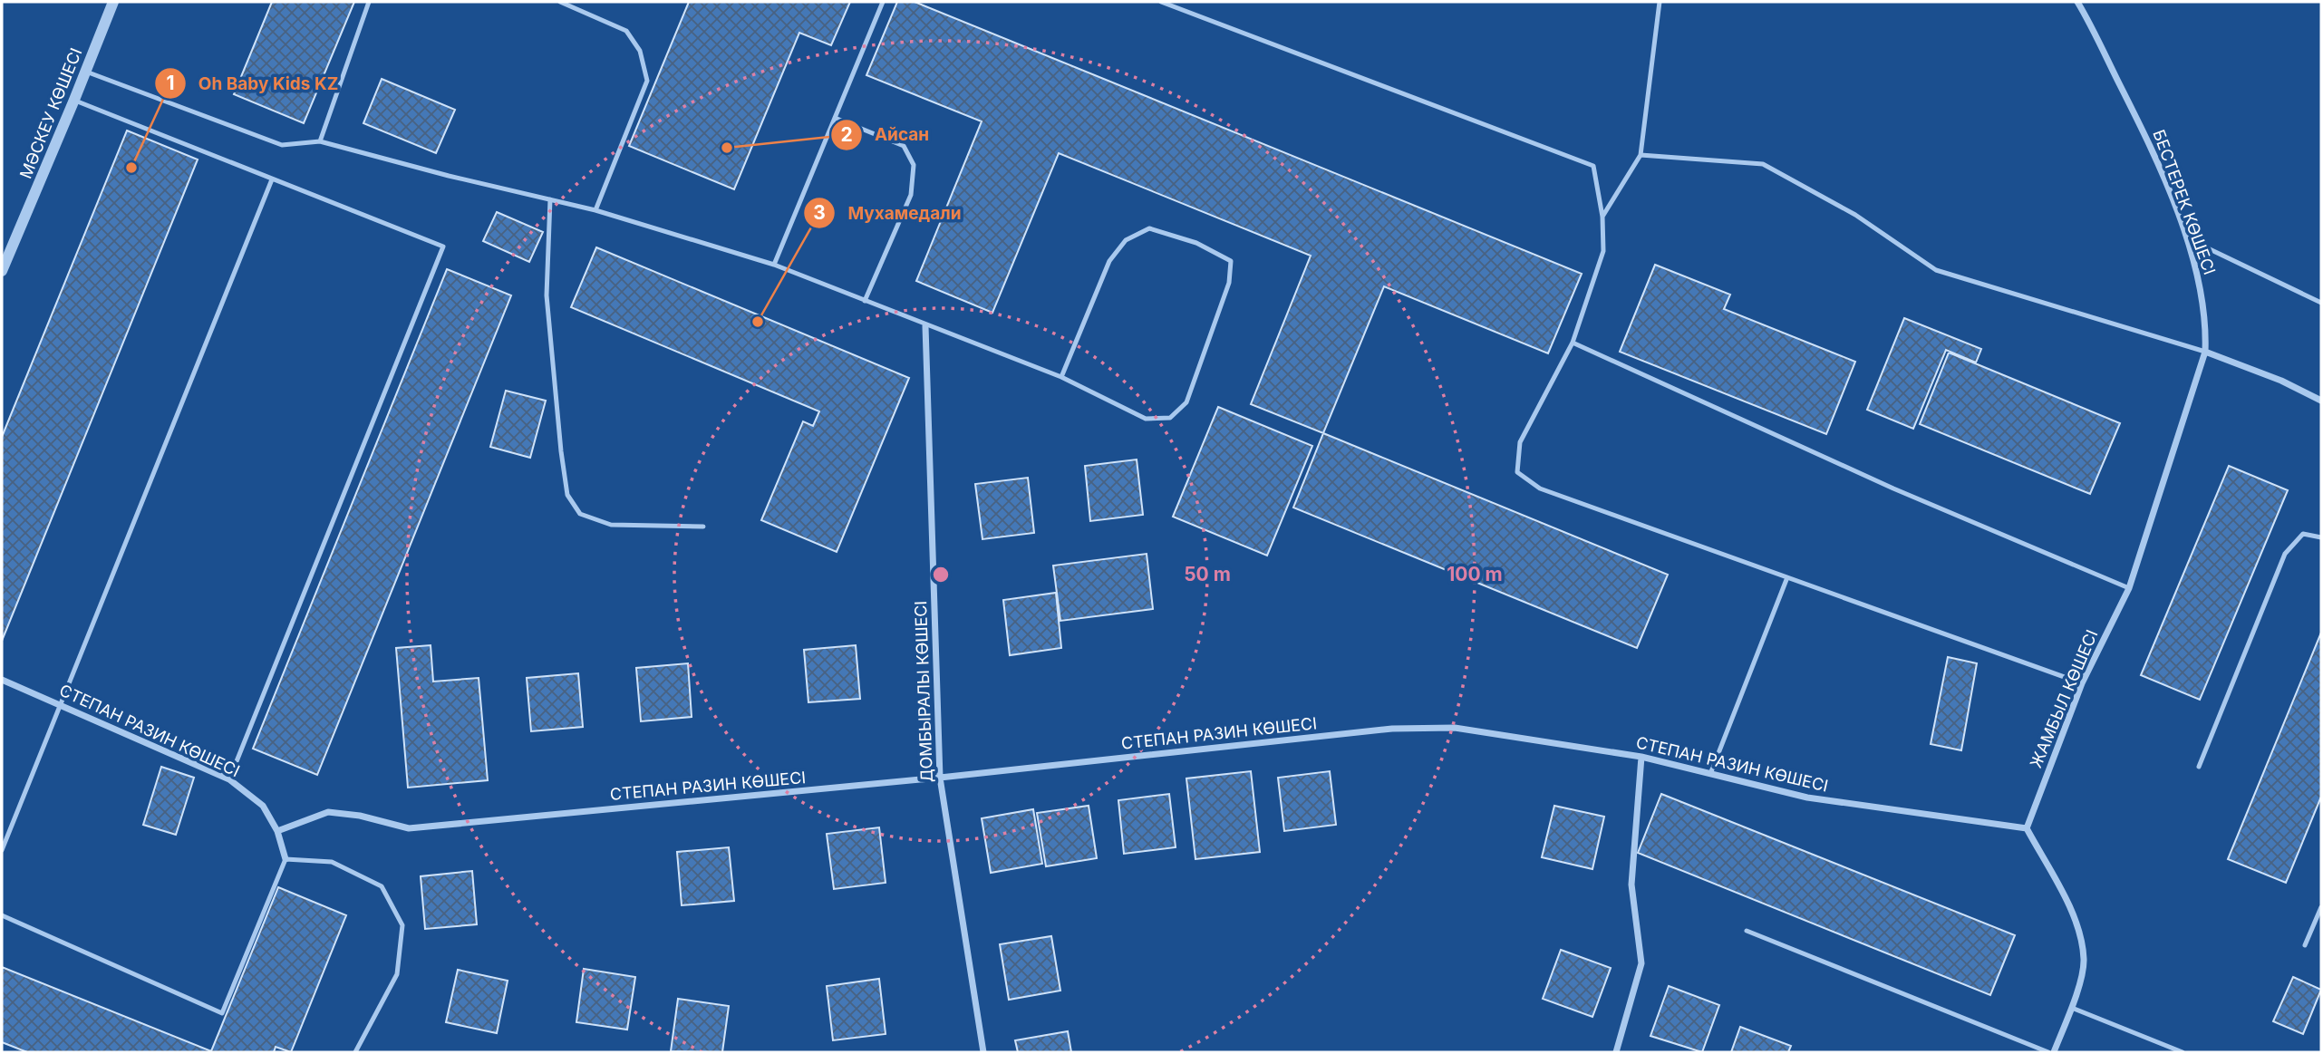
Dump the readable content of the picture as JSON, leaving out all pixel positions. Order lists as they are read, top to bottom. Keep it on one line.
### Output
{"streets":{"street":["МӘСКЕУ КӨШЕСІ","БЕСТЕРЕК КӨШЕСІ","ДОМБЫРАЛЫ КӨШЕСІ","ЖАМБЫЛ КӨШЕСІ","СТЕПАН РАЗИН КӨШЕСІ"]},"crossings":[["БЕСТЕРЕК КӨШЕСІ","ЖАМБЫЛ КӨШЕСІ"],["ДОМБЫРАЛЫ КӨШЕСІ","СТЕПАН РАЗИН КӨШЕСІ"],["ЖАМБЫЛ КӨШЕСІ","СТЕПАН РАЗИН КӨШЕСІ"]],"places":["Айсан","Oh Baby Kids KZ","Мухамедали"],"rings":["50 m","100 m"]}
